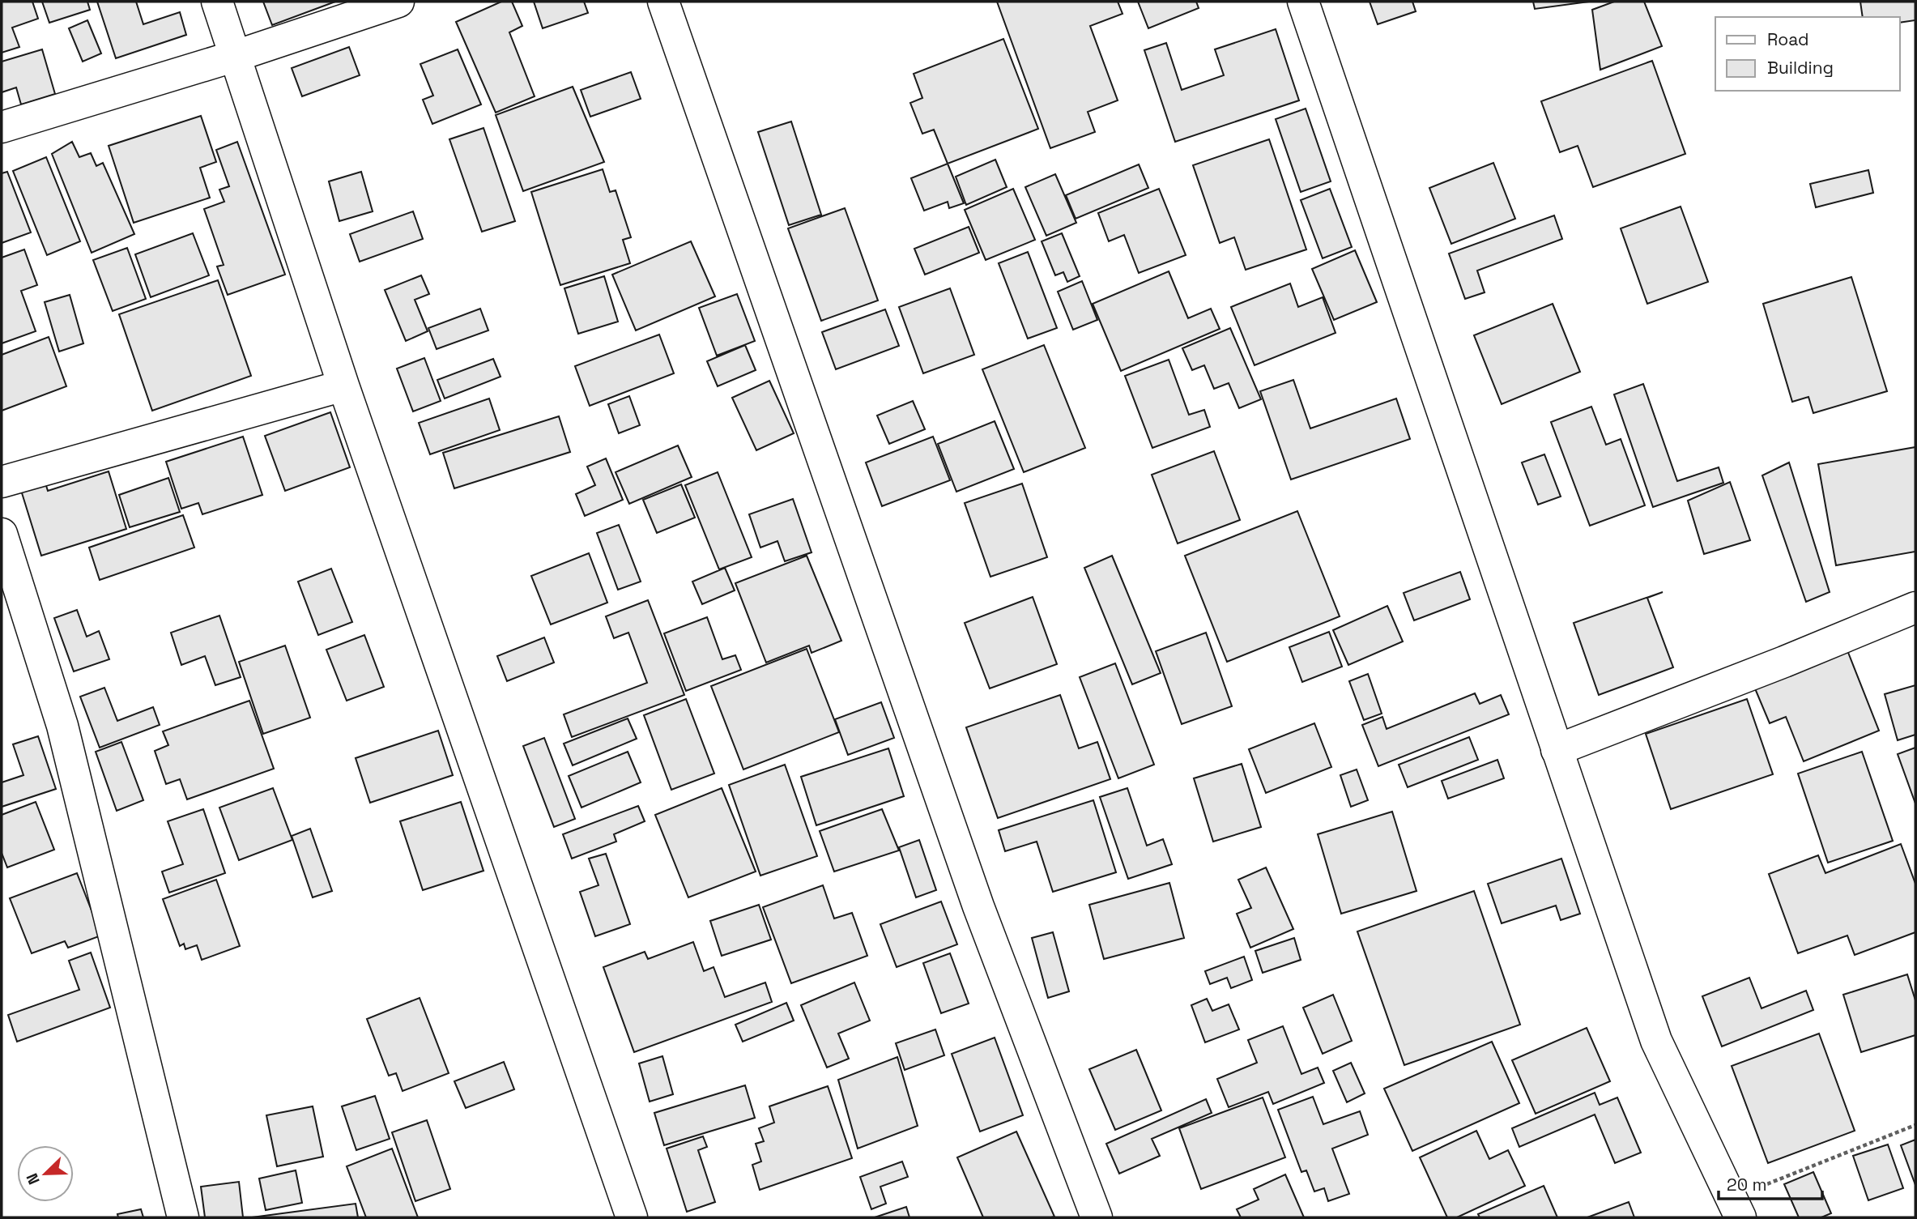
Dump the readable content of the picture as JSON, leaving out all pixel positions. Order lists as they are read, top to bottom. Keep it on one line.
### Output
{"legend":["Road","Building"],"scale_bar":"20 m","north":"bottom left"}
